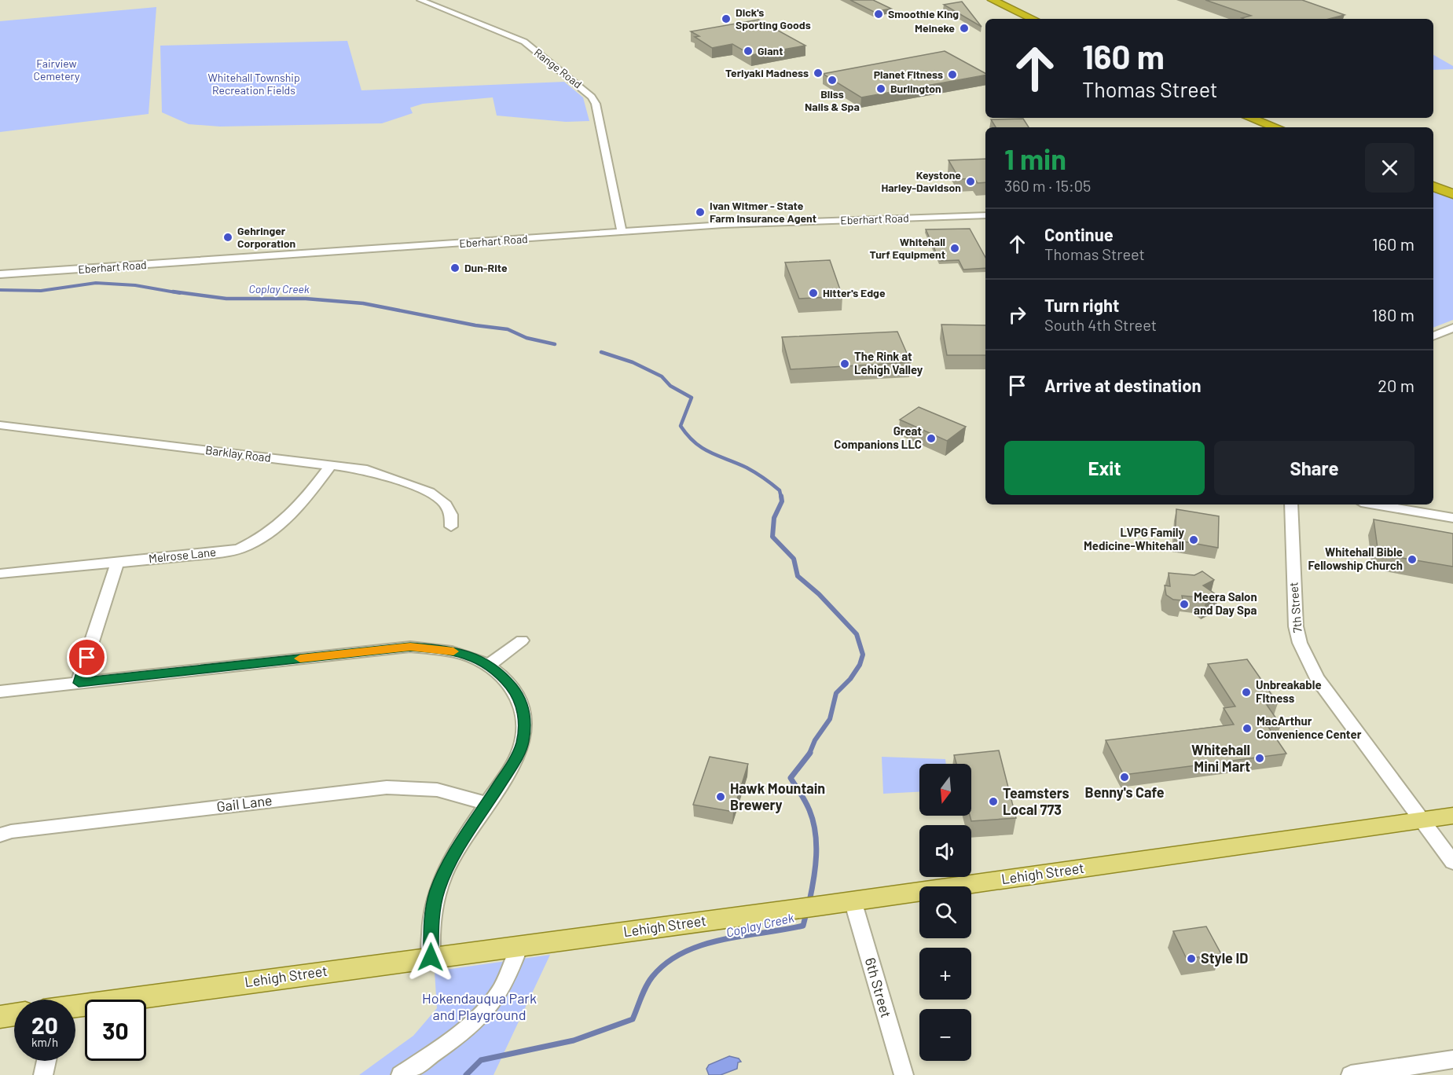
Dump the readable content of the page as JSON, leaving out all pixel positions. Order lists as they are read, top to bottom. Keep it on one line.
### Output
{"streets":{"main road":["Lehigh Street"],"street":["Range Road","Eberhart Road","Barklay Road","Melrose Lane","7th Street","Gail Lane","6th Street"]},"crossings":[["Range Road","Eberhart Road"],["Barklay Road","Melrose Lane"],["7th Street","Lehigh Street"],["Lehigh Street","6th Street"]],"water":["Coplay Creek"],"parks":["Fairview Cemetery","Whitehall Township Recreation Fields","Hokendauqua Park and Playground"],"places":["Smoothie King","Dick's Sporting Goods","Meineke","Giant","Teriyaki Madness","Planet Fitness","Bliss Nails & Spa","Burlington","Keystone Harley-Davidson","Ivan Witmer - State Farm Insurance Agent","Gehringer Corporation","Whitehall Turf Equipment","Dun-Rite","Hitter's Edge","The Rink at Lehigh Valley","Great Companions LLC","LVPG Family Medicine-Whitehall","Whitehall Bible Fellowship Church","Meera Salon and Day Spa","Unbreakable FItness","MacArthur Convenience Center","Whitehall Mini Mart","Benny's Cafe","Hawk Mountain Brewery","Teamsters Local 773","Style ID"],"north":"bottom","page":{"turn":["160 m","Thomas Street"],"heading":["1 min","360 m · 15:05"],"list":[{"name":"Continue","note":"Thomas Street","value":"160 m"},{"name":"Turn right","note":"South 4th Street","value":"180 m"},{"name":"Arrive at destination","value":"20 m"}],"buttons":["Exit","Share"],"map_buttons":["+","−"],"speed":"20 km/h","limit":"30"}}
